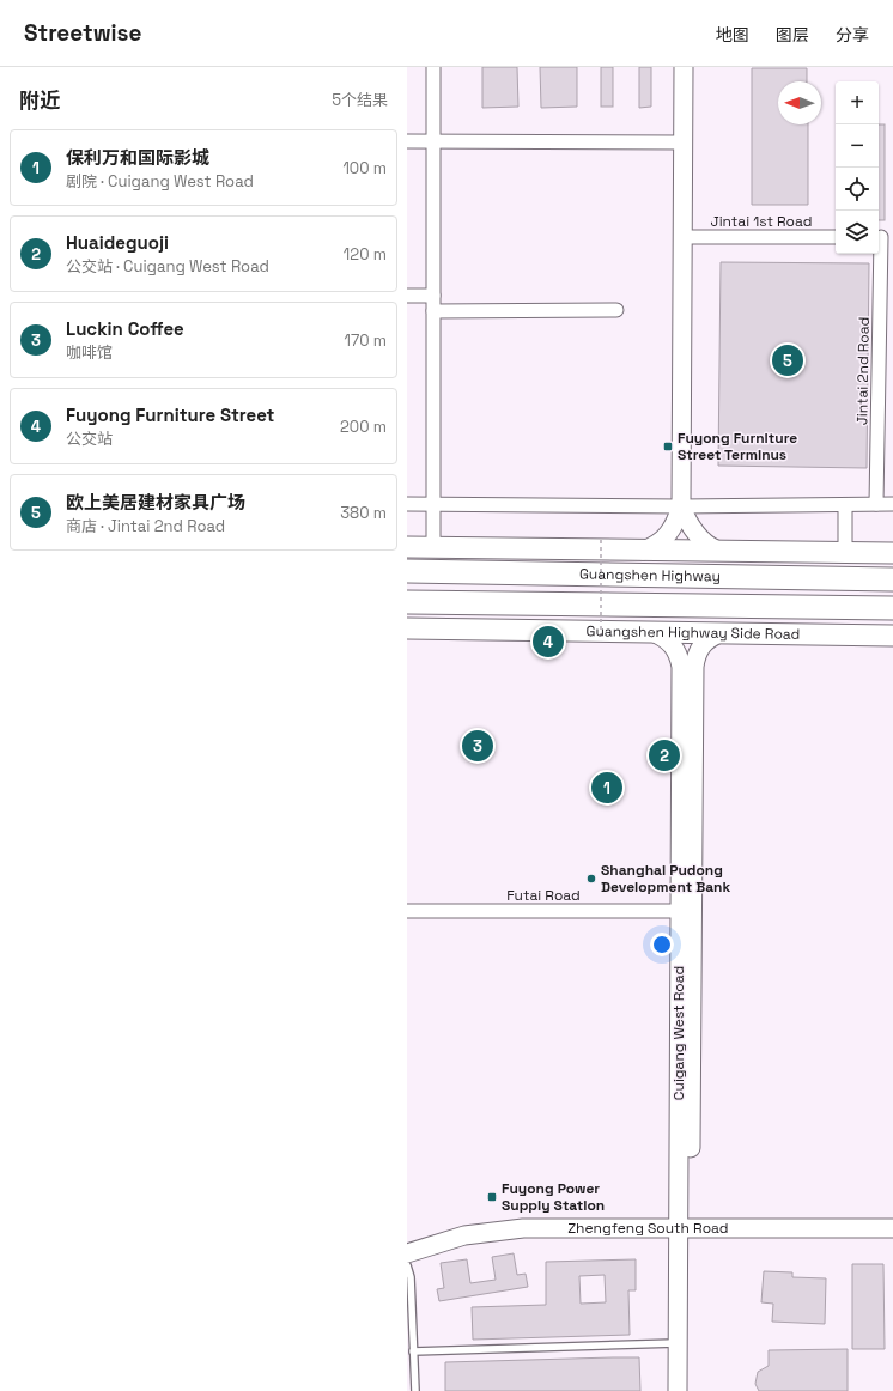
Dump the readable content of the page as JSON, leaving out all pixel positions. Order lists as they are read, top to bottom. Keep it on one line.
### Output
{"streets":{"highway":["Guangshen Highway"],"main road":["Guangshen Highway Side Road","Cuigang West Road","Zhengfeng South Road"],"street":["Jintai 1st Road","Jintai 2nd Road","Futai Road"]},"crossings":[["Guangshen Highway Side Road","Cuigang West Road"],["Futai Road","Cuigang West Road"],["Cuigang West Road","Zhengfeng South Road"]],"places":{"transit":["Fuyong Furniture Street Terminus","Fuyong Power Supply Station"],"other":["Shanghai Pudong Development Bank"]},"north":"left","page":{"header":"Streetwise","nav":["地图","图层","分享"],"heading":["附近","5个结果"],"map_buttons":["+","−"],"list":[{"mark":"1","name":"保利万和国际影城","note":"剧院 · Cuigang West Road","value":"100 m"},{"mark":"2","name":"Huaideguoji","note":"公交站 · Cuigang West Road","value":"120 m"},{"mark":"3","name":"Luckin Coffee","note":"咖啡馆","value":"170 m"},{"mark":"4","name":"Fuyong Furniture Street","note":"公交站","value":"200 m"},{"mark":"5","name":"欧上美居建材家具广场","note":"商店 · Jintai 2nd Road","value":"380 m"}],"pins":["5","4","3","2","1"]}}
